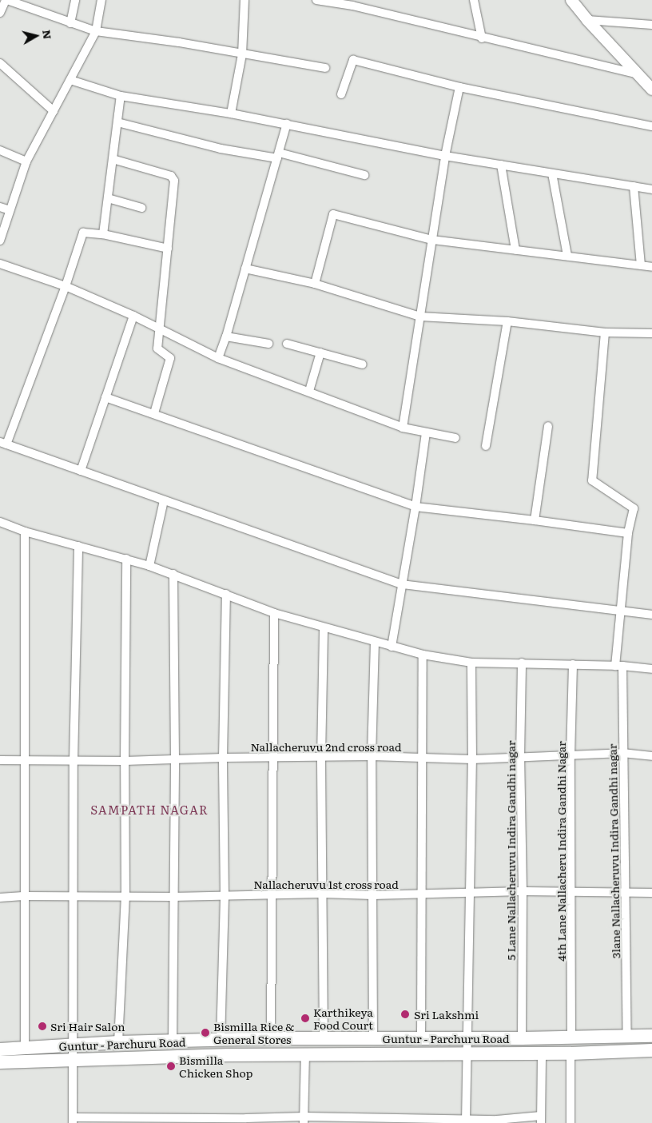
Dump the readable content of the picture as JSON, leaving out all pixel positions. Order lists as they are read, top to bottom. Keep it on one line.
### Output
{"streets":{"main road":["Guntur - Parchuru Road"],"street":["Nallacheruvu 2nd cross road","5 Lane Nallacheruvu Indira Gandhi nagar","4th Lane Nallacheru Indira Gandhi Nagar","3lane Nallacheruvu Indira Gandhi nagar","Nallacheruvu 1st cross road"]},"crossings":[["Nallacheruvu 2nd cross road","5 Lane Nallacheruvu Indira Gandhi nagar"],["Nallacheruvu 2nd cross road","4th Lane Nallacheru Indira Gandhi Nagar"],["Nallacheruvu 2nd cross road","3lane Nallacheruvu Indira Gandhi nagar"],["5 Lane Nallacheruvu Indira Gandhi nagar","Nallacheruvu 1st cross road"],["5 Lane Nallacheruvu Indira Gandhi nagar","Guntur - Parchuru Road"],["4th Lane Nallacheru Indira Gandhi Nagar","Nallacheruvu 1st cross road"],["4th Lane Nallacheru Indira Gandhi Nagar","Guntur - Parchuru Road"],["3lane Nallacheruvu Indira Gandhi nagar","Nallacheruvu 1st cross road"],["3lane Nallacheruvu Indira Gandhi nagar","Guntur - Parchuru Road"]],"districts":["SAMPATH NAGAR"],"places":["Sri Lakshmi","Karthikeya Food Court","Sri Hair Salon","Bismilla Rice & General Stores","Bismilla Chicken Shop"],"north":"right"}
